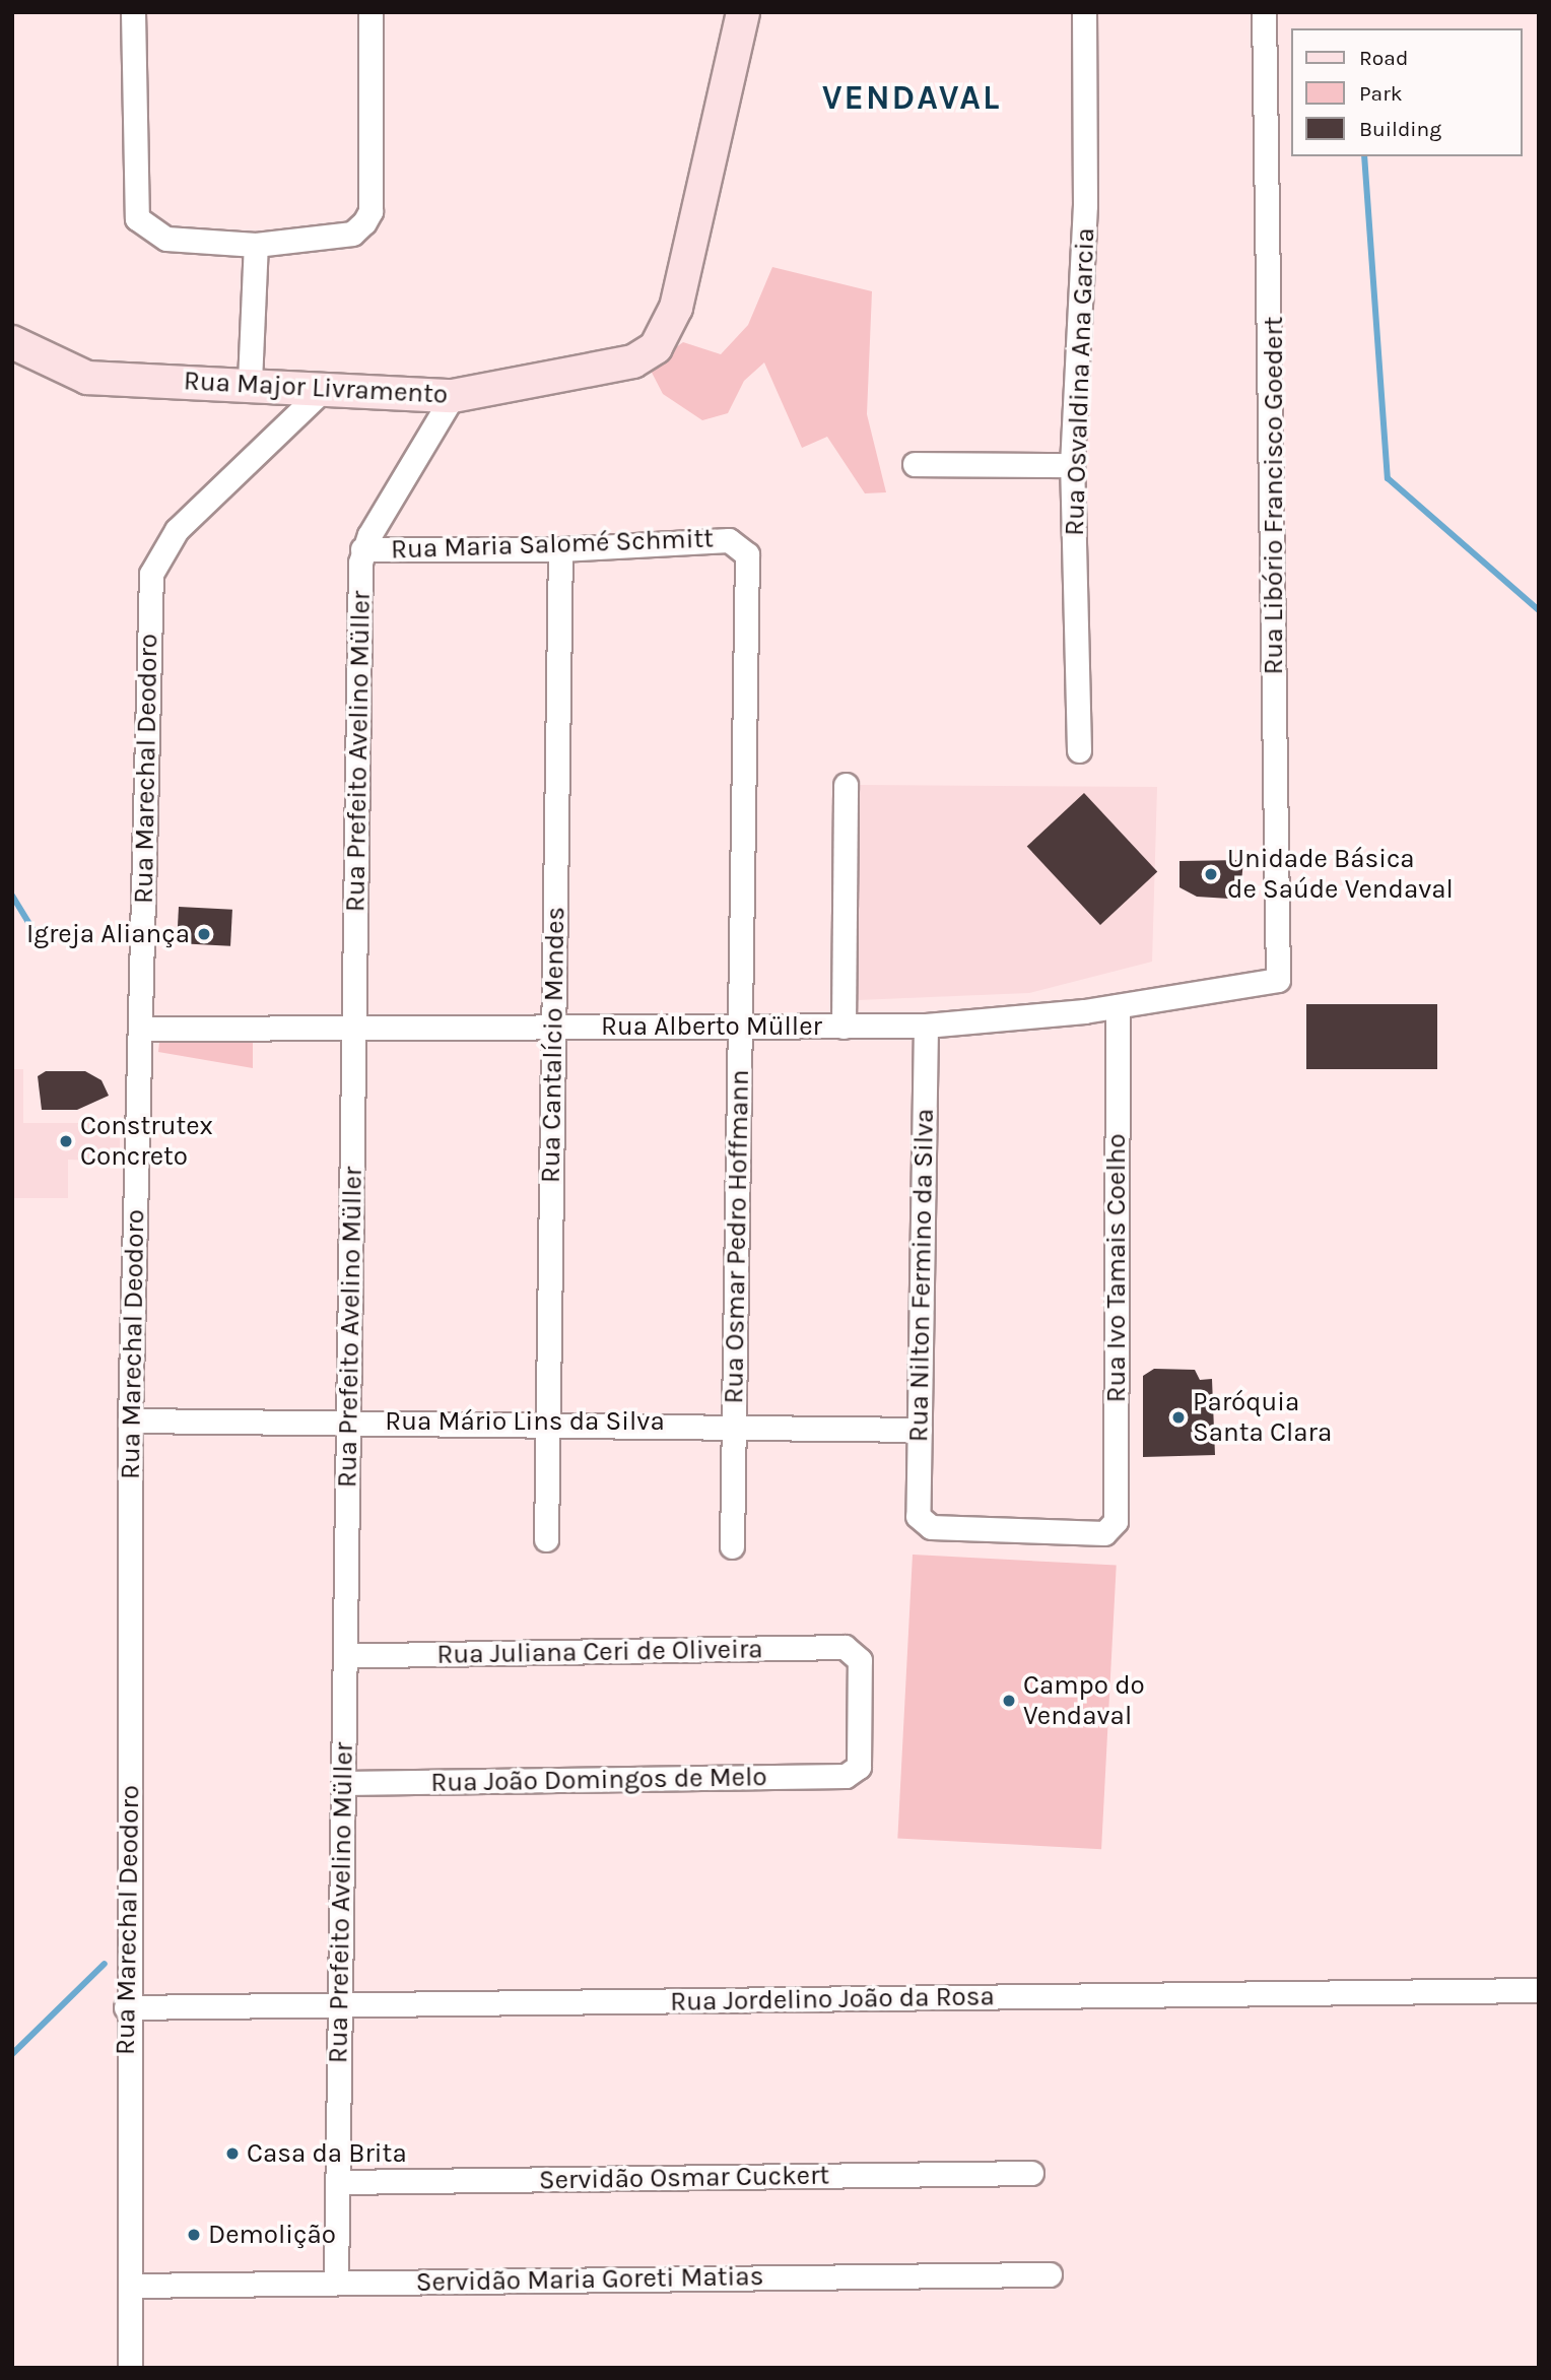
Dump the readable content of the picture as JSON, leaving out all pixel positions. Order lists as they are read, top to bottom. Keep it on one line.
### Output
{"streets":{"main road":["Rua Major Livramento"],"street":["Rua Osvaldina Ana Garcia","Rua Libório Francisco Goedert","Rua Maria Salomé Schmitt","Rua Prefeito Avelino Müller","Rua Marechal Deodoro","Rua Alberto Müller","Rua Cantalício Mendes","Rua Osmar Pedro Hoffmann","Rua Ivo Tamais Coelho","Rua Nilton Fermino da Silva","Rua Mário Lins da Silva","Rua Juliana Ceri de Oliveira","Rua João Domingos de Melo","Rua Jordelino João da Rosa","Servidão Osmar Cuckert","Servidão Maria Goreti Matias"]},"crossings":[["Rua Major Livramento","Rua Prefeito Avelino Müller"],["Rua Major Livramento","Rua Marechal Deodoro"],["Rua Libório Francisco Goedert","Rua Alberto Müller"],["Rua Maria Salomé Schmitt","Rua Prefeito Avelino Müller"],["Rua Maria Salomé Schmitt","Rua Cantalício Mendes"],["Rua Maria Salomé Schmitt","Rua Osmar Pedro Hoffmann"],["Rua Prefeito Avelino Müller","Rua Alberto Müller"],["Rua Prefeito Avelino Müller","Rua Mário Lins da Silva"],["Rua Prefeito Avelino Müller","Rua Juliana Ceri de Oliveira"],["Rua Prefeito Avelino Müller","Rua João Domingos de Melo"],["Rua Prefeito Avelino Müller","Rua Jordelino João da Rosa"],["Rua Prefeito Avelino Müller","Servidão Osmar Cuckert"],["Rua Prefeito Avelino Müller","Servidão Maria Goreti Matias"],["Rua Marechal Deodoro","Rua Alberto Müller"],["Rua Marechal Deodoro","Rua Mário Lins da Silva"],["Rua Marechal Deodoro","Rua Jordelino João da Rosa"],["Rua Marechal Deodoro","Servidão Maria Goreti Matias"],["Rua Alberto Müller","Rua Cantalício Mendes"],["Rua Alberto Müller","Rua Osmar Pedro Hoffmann"],["Rua Alberto Müller","Rua Ivo Tamais Coelho"],["Rua Alberto Müller","Rua Nilton Fermino da Silva"],["Rua Cantalício Mendes","Rua Mário Lins da Silva"],["Rua Osmar Pedro Hoffmann","Rua Mário Lins da Silva"],["Rua Ivo Tamais Coelho","Rua Nilton Fermino da Silva"],["Rua Nilton Fermino da Silva","Rua Mário Lins da Silva"],["Rua Juliana Ceri de Oliveira","Rua João Domingos de Melo"]],"districts":["VENDAVAL"],"places":["Unidade Básica de Saúde Vendaval","Igreja Aliança","Construtex Concreto","Paróquia Santa Clara","Campo do Vendaval","Casa da Brita","Demolição"],"legend":["Road","Park","Building"]}
